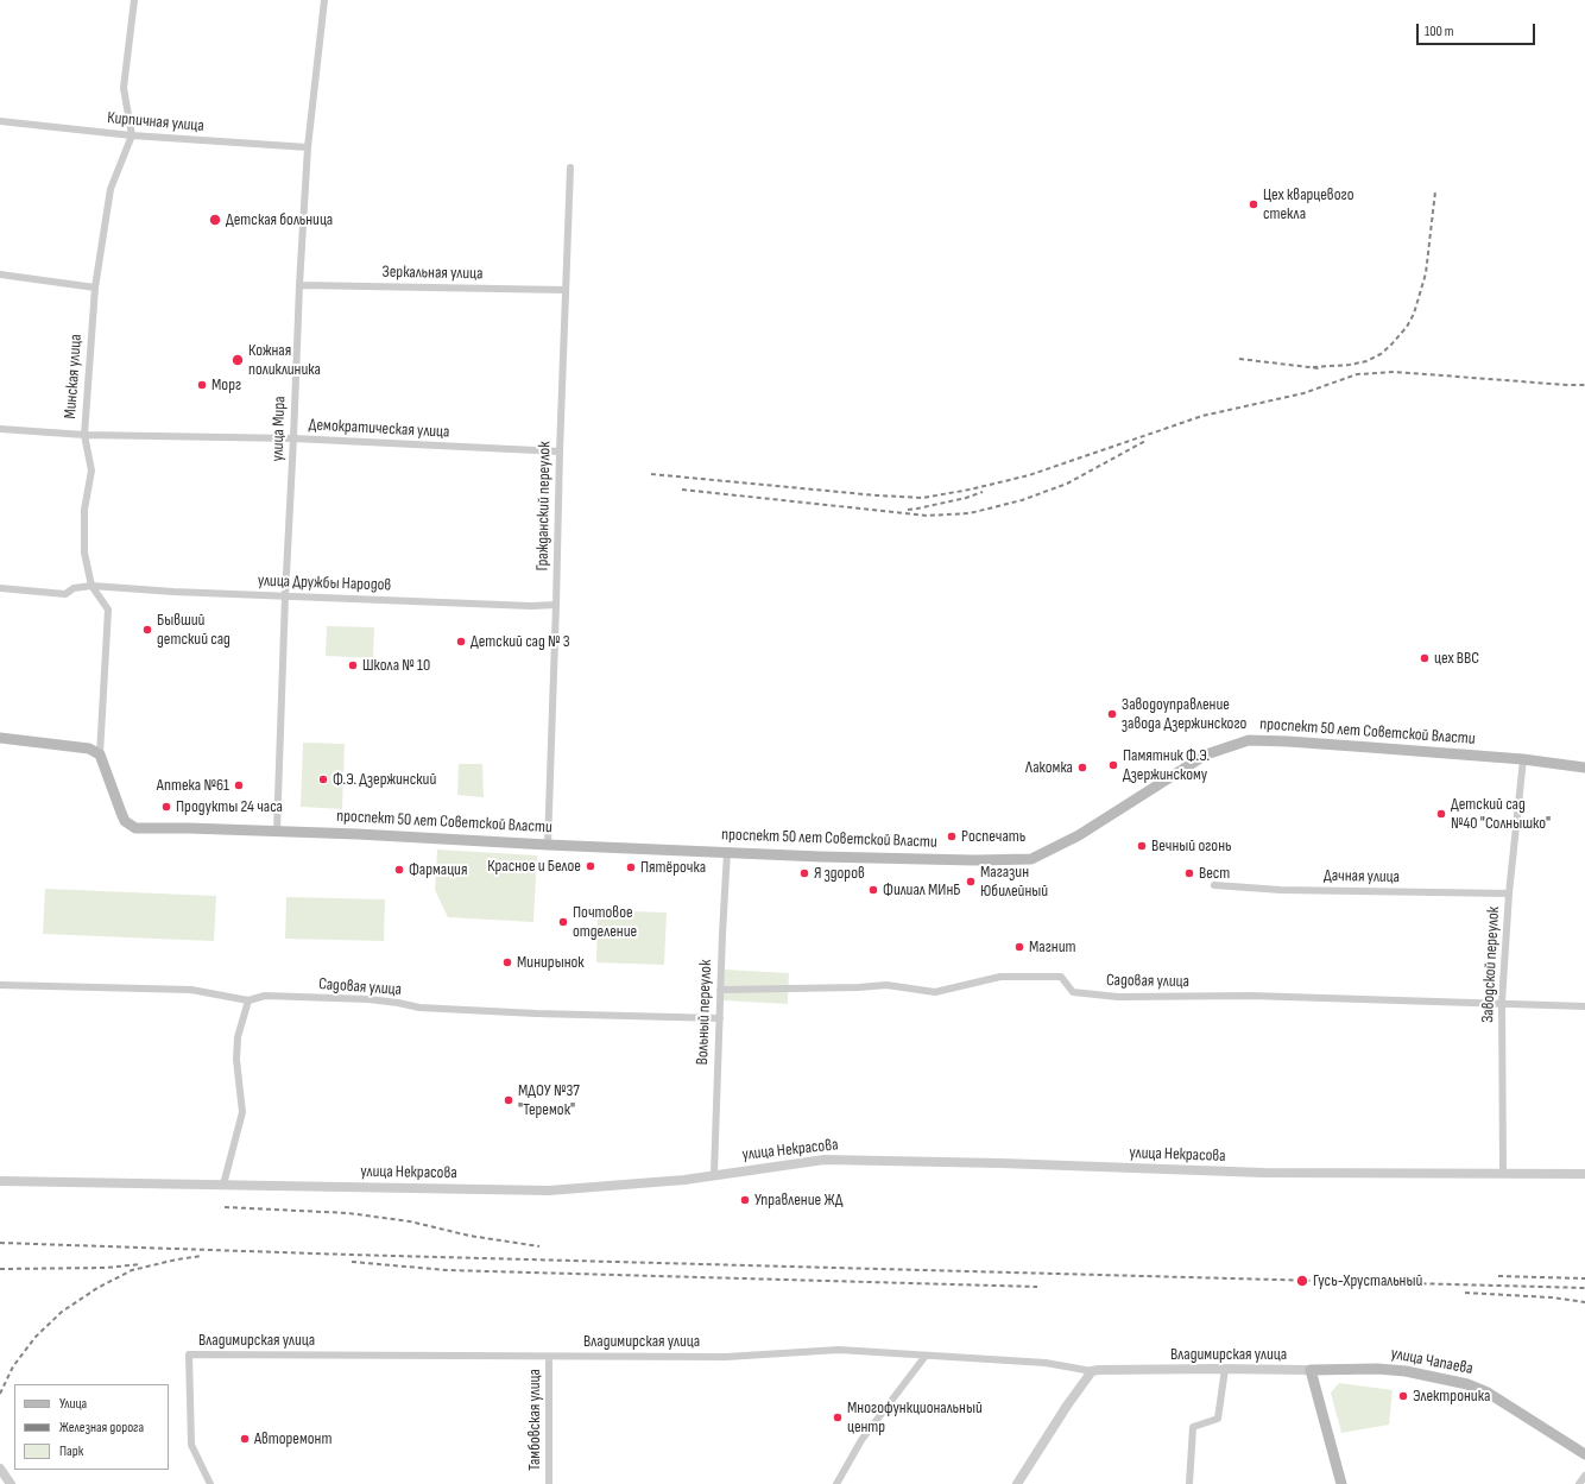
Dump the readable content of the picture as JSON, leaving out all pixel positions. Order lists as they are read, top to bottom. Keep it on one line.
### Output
{"streets":{"main road":["проспект 50 лет Советской Власти","улица Чапаева"],"street":["Кирпичная улица","Зеркальная улица","Минская улица","улица Мира","Демократическая улица","Гражданский переулок","улица Дружбы Народов","Дачная улица","Заводской переулок","Садовая улица","Вольный переулок","улица Некрасова","Владимирская улица","Тамбовская улица"]},"crossings":[["Кирпичная улица","Минская улица"],["Кирпичная улица","улица Мира"],["Зеркальная улица","улица Мира"],["Зеркальная улица","Гражданский переулок"],["Минская улица","Демократическая улица"],["Минская улица","улица Дружбы Народов"],["Минская улица","проспект 50 лет Советской Власти"],["улица Мира","Демократическая улица"],["улица Мира","улица Дружбы Народов"],["улица Мира","проспект 50 лет Советской Власти"],["Демократическая улица","Гражданский переулок"],["Гражданский переулок","улица Дружбы Народов"],["Гражданский переулок","проспект 50 лет Советской Власти"],["проспект 50 лет Советской Власти","Заводской переулок"],["проспект 50 лет Советской Власти","Вольный переулок"],["Дачная улица","Заводской переулок"],["Заводской переулок","Садовая улица"],["Заводской переулок","улица Некрасова"],["Садовая улица","Вольный переулок"],["Вольный переулок","улица Некрасова"],["Владимирская улица","улица Чапаева"],["Владимирская улица","Тамбовская улица"]],"places":["Цех кварцевого стекла","Детская больница","Кожная поликлиника","Морг","Бывший детский сад","Детский сад № 3","цех ВВС","Школа № 10","Заводоуправление завода Дзержинского","Памятник Ф.Э. Дзержинскому","Лакомка","Ф.Э. Дзержинский","Аптека №61","Продукты 24 часа","Детский сад №40 \"Солнышко\"","Роспечать","Вечный огонь","Красное и Белое","Пятёрочка","Фармация","Я здоров","Вест","Магазин Юбилейный","Филиал МИнБ","Почтовое отделение","Магнит","Минирынок","МДОУ №37 \"Теремок\"","Управление ЖД","Гусь-Хрустальный","Электроника","Многофункциональный центр","Авторемонт"],"legend":["Улица","Железная дорога","Парк"],"scale_bar":"100 m"}
